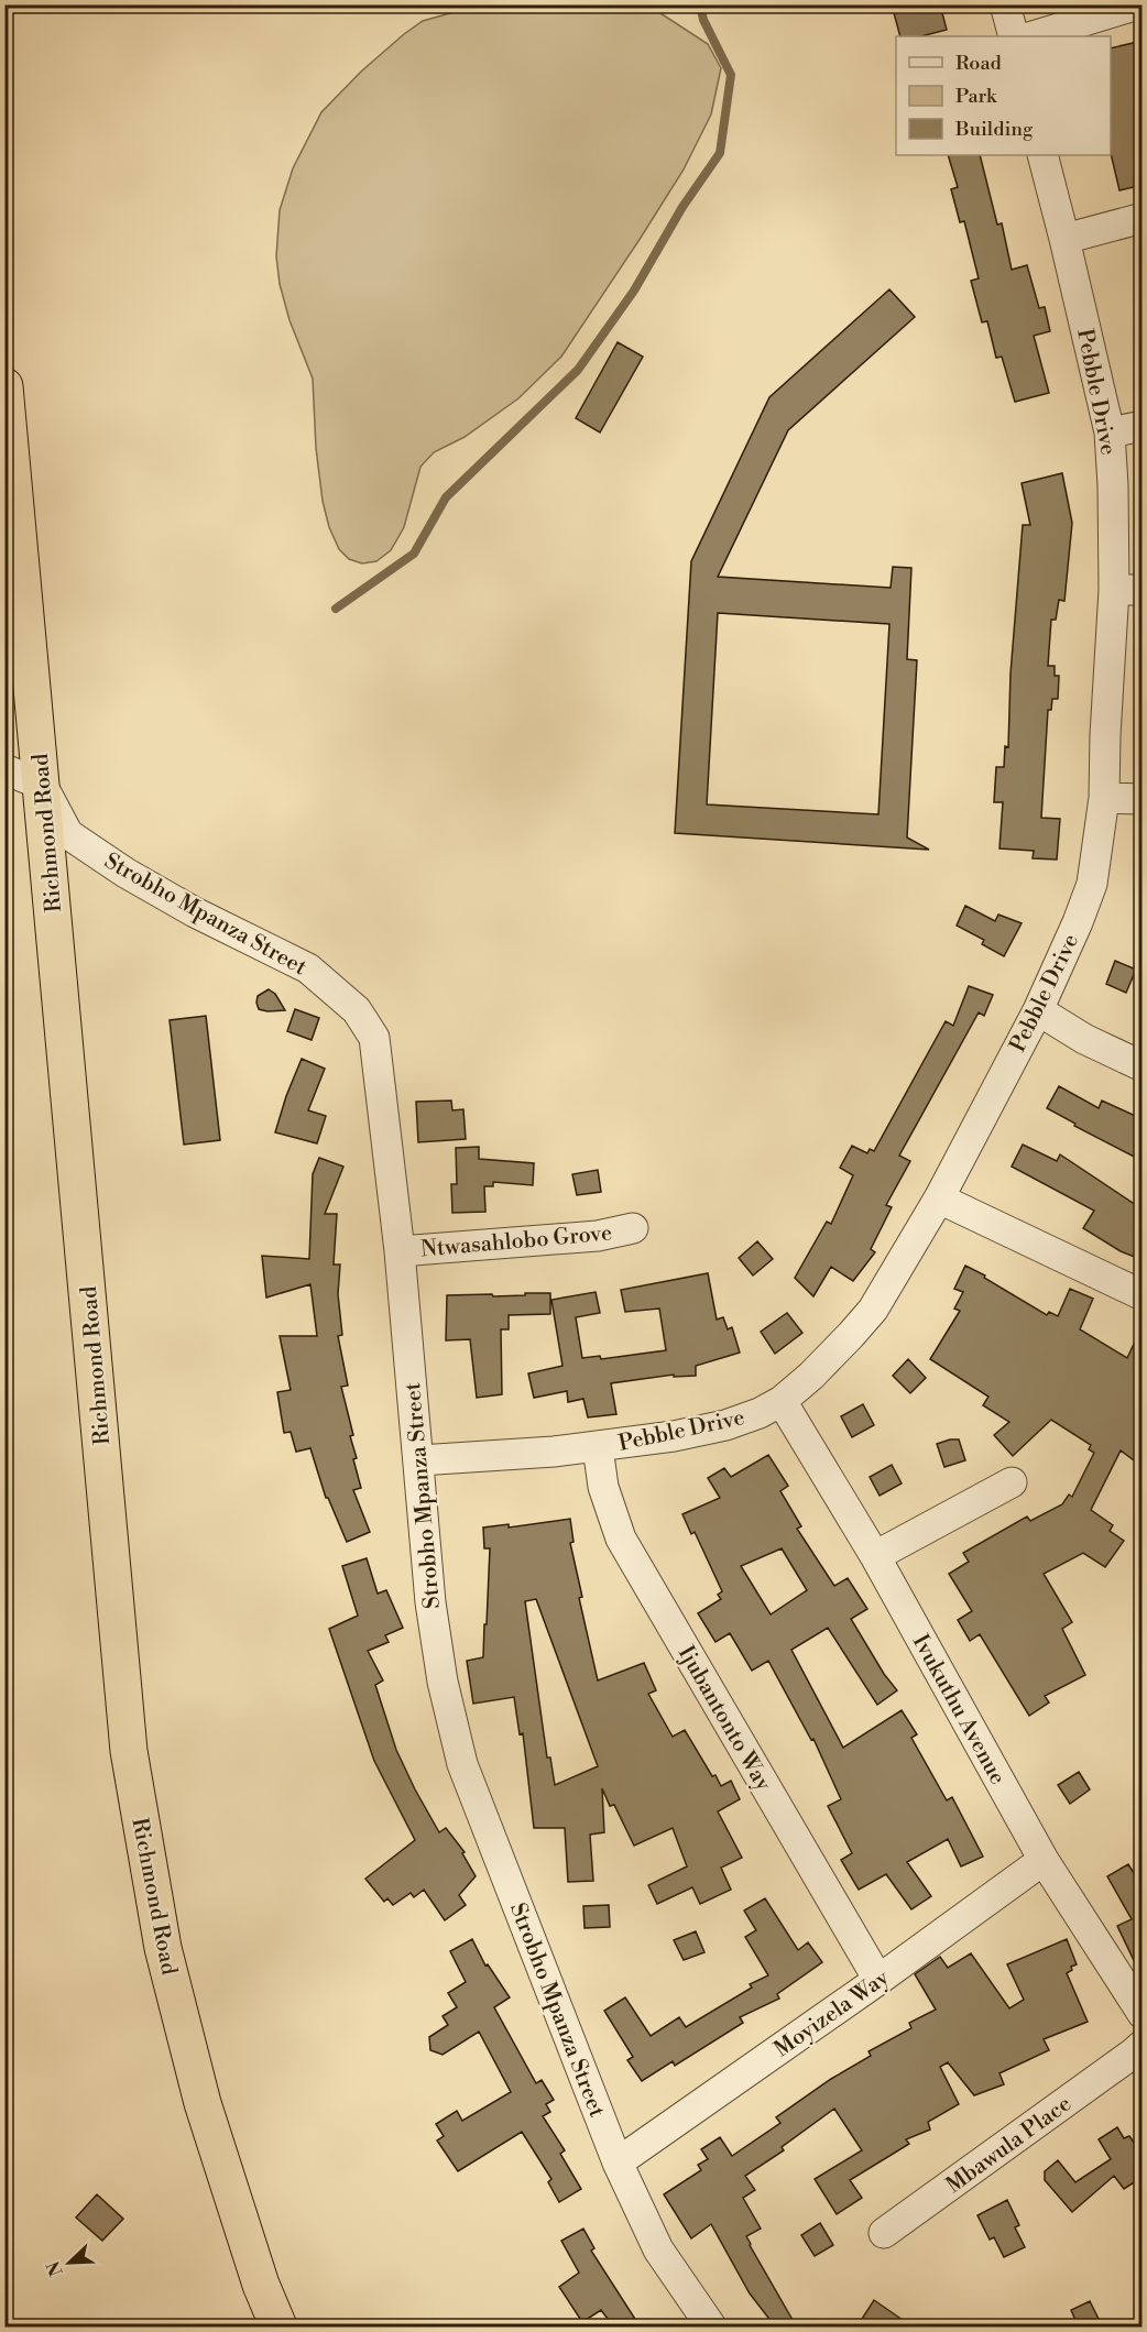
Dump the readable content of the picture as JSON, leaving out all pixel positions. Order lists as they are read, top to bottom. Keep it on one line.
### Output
{"streets":{"highway":["Richmond Road"],"street":["Pebble Drive","Strobho Mpanza Street","Ntwasahlobo Grove","Ivukuthu Avenue","Ijubantonto Way","Moyizela Way","Mbawula Place"]},"crossings":[["Pebble Drive","Strobho Mpanza Street"],["Pebble Drive","Ivukuthu Avenue"],["Pebble Drive","Ijubantonto Way"],["Richmond Road","Strobho Mpanza Street"],["Strobho Mpanza Street","Ntwasahlobo Grove"],["Strobho Mpanza Street","Moyizela Way"],["Ivukuthu Avenue","Moyizela Way"],["Ijubantonto Way","Moyizela Way"]],"legend":["Road","Park","Building"],"north":"bottom left"}
